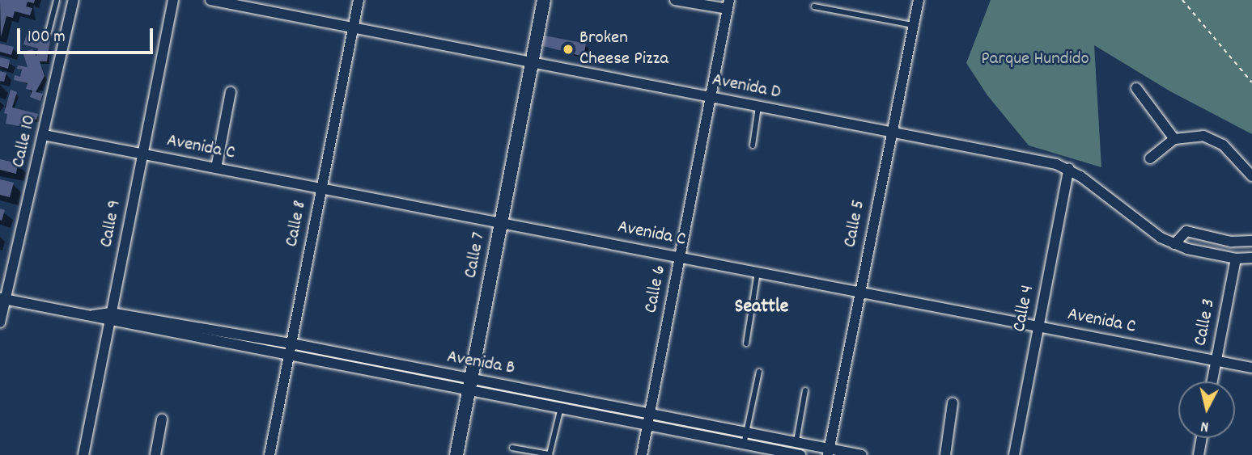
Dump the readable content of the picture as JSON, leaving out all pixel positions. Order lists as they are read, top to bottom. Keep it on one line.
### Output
{"streets":{"street":["Avenida D","Calle 10","Avenida C","Calle 9","Calle 8","Calle 5","Calle 7","Calle 6","Calle 4","Calle 3","Avenida B"]},"crossings":[["Avenida D","Calle 8"],["Avenida D","Calle 5"],["Avenida D","Calle 7"],["Avenida D","Calle 6"],["Avenida D","Calle 4"],["Avenida D","Calle 3"],["Calle 10","Avenida C"],["Calle 10","Avenida B"],["Avenida C","Calle 9"],["Avenida C","Calle 8"],["Avenida C","Calle 5"],["Avenida C","Calle 7"],["Avenida C","Calle 6"],["Avenida C","Calle 4"],["Avenida C","Calle 3"],["Calle 9","Avenida B"],["Calle 8","Avenida B"],["Calle 5","Avenida B"],["Calle 7","Avenida B"],["Calle 6","Avenida B"]],"districts":["Seattle"],"parks":["Parque Hundido"],"places":["Broken Cheese Pizza"],"scale_bar":"100 m","north":"bottom"}
